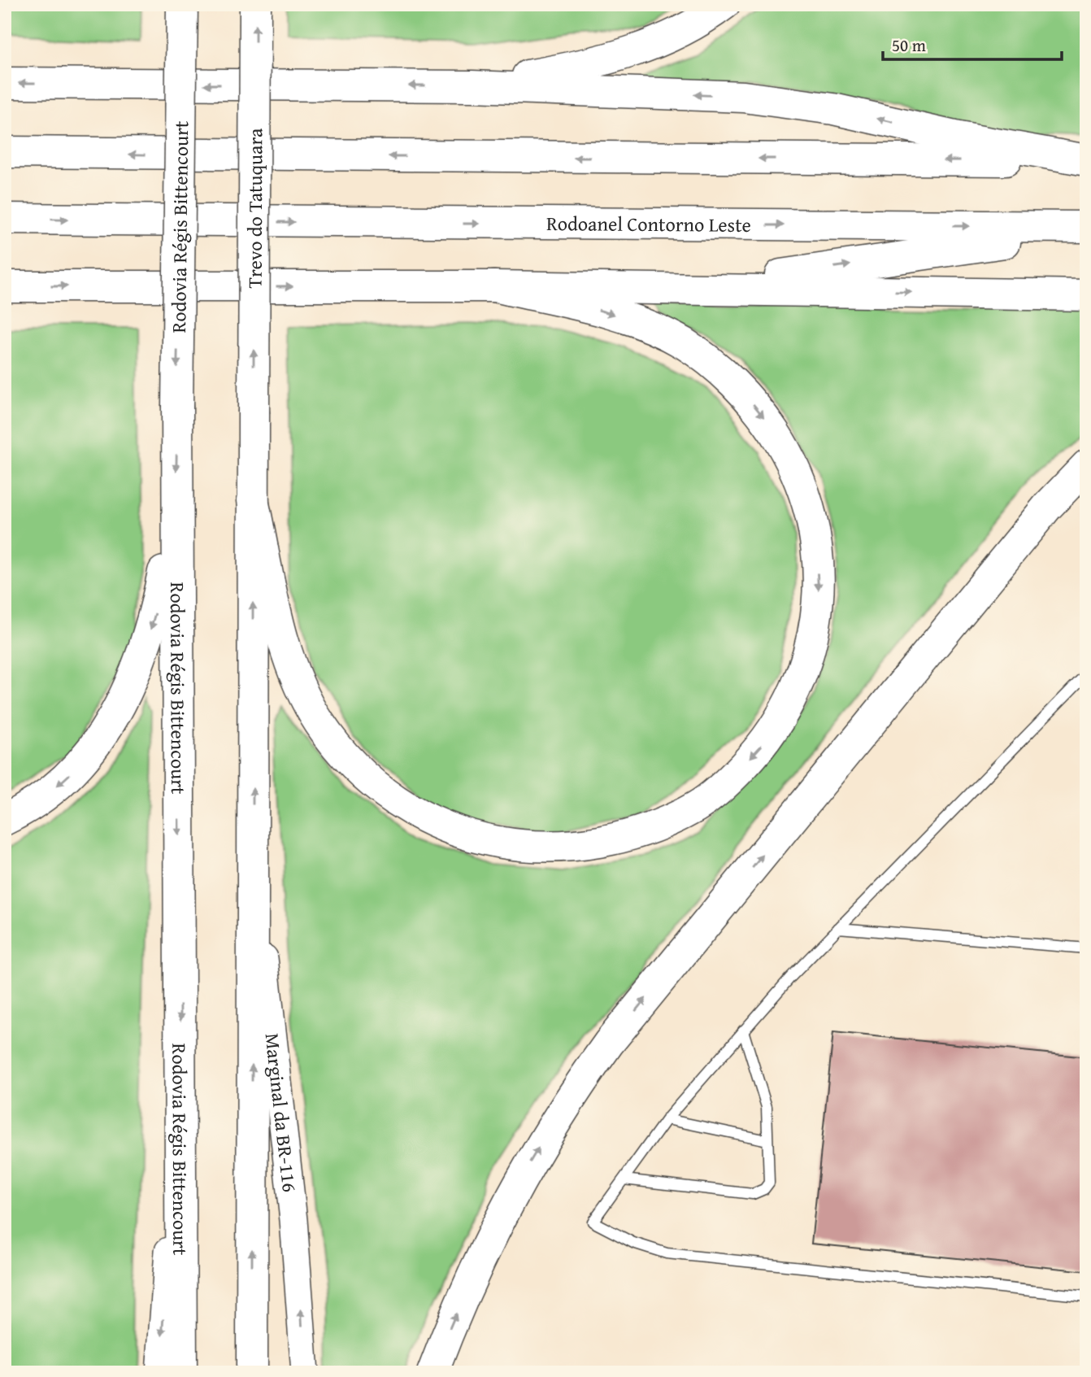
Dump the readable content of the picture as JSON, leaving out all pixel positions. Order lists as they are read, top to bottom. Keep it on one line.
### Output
{"streets":{"highway":["Trevo do Tatuquara","Rodoanel Contorno Leste","Rodovia Régis Bittencourt"],"main road":["Marginal da BR-116"]},"one_way":["Trevo do Tatuquara"],"scale_bar":"50 m"}
